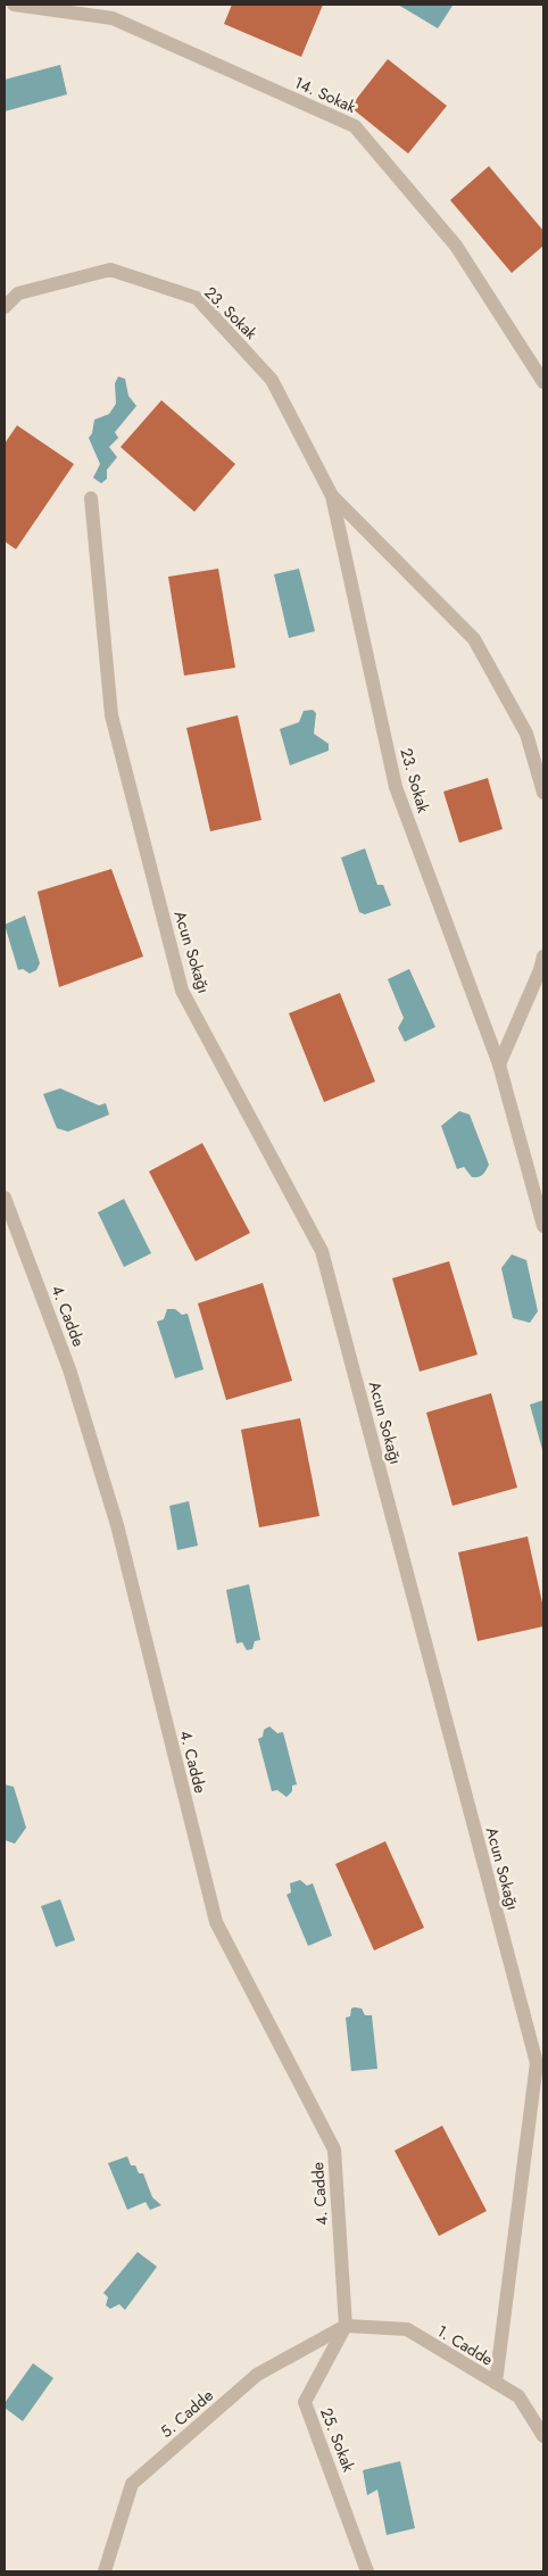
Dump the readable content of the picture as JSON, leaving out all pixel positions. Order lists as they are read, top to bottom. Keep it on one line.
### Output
{"streets":{"street":["14. Sokak","23. Sokak","Acun Sokağı","4. Cadde","1. Cadde","5. Cadde","25. Sokak"]},"crossings":[["Acun Sokağı","1. Cadde"],["4. Cadde","1. Cadde"],["4. Cadde","5. Cadde"],["4. Cadde","25. Sokak"],["1. Cadde","5. Cadde"],["1. Cadde","25. Sokak"],["5. Cadde","25. Sokak"]]}
